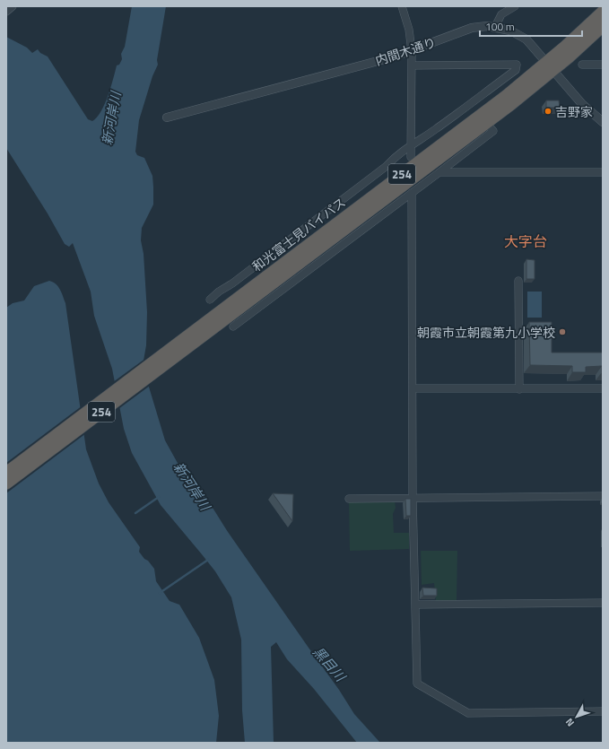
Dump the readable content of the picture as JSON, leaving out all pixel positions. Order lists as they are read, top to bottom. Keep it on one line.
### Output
{"streets":{"highway":["254","和光富士見バイパス"],"street":["内間木通り"]},"crossings":[["内間木通り","和光富士見バイパス"]],"districts":["大字台"],"water":["新河岸川","黒目川"],"places":["吉野家","朝霞市立朝霞第九小学校"],"scale_bar":"100 m","north":"bottom left"}
